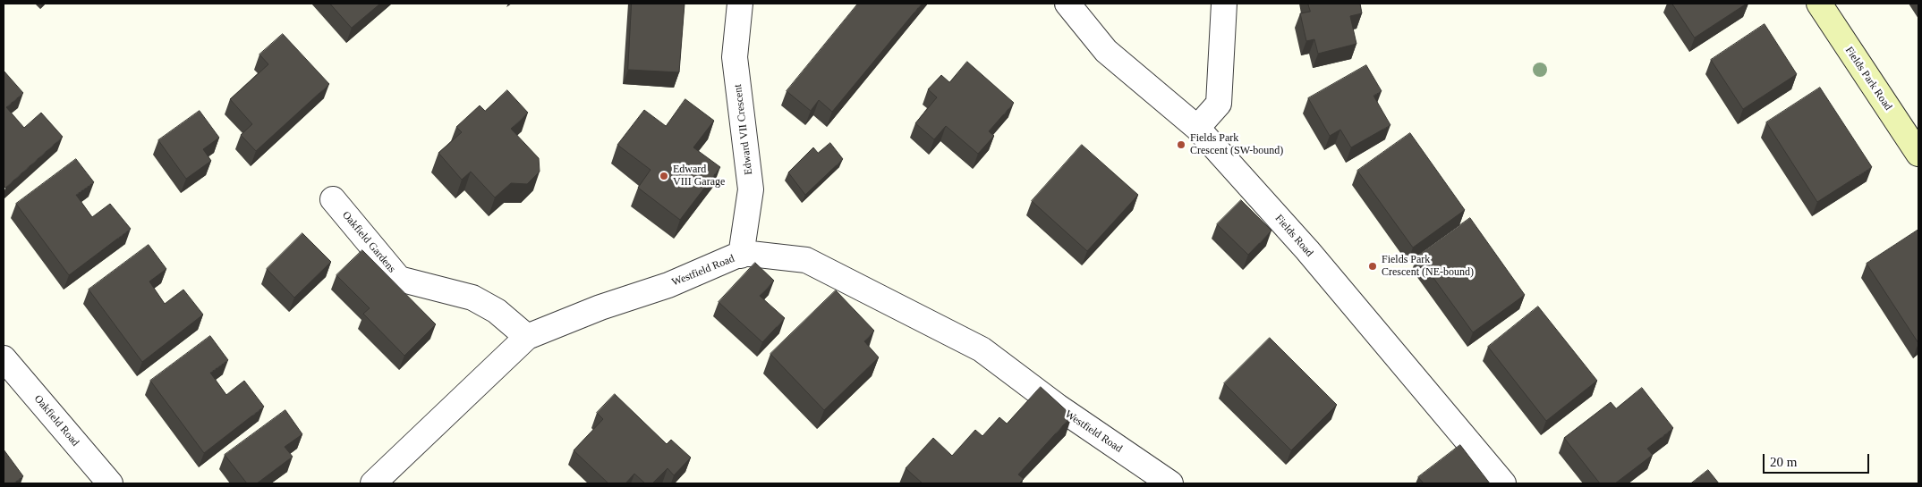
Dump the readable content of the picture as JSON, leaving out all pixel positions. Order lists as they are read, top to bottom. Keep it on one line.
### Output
{"streets":{"main road":["Fields Park Road"],"street":["Edward VII Crescent","Fields Road","Oakfield Gardens","Westfield Road","Oakfield Road"]},"crossings":[["Edward VII Crescent","Westfield Road"],["Oakfield Gardens","Westfield Road"]],"places":["Fields Park Crescent (SW-bound)","Edward VIII Garage","Fields Park Crescent (NE-bound)"],"scale_bar":"20 m"}
